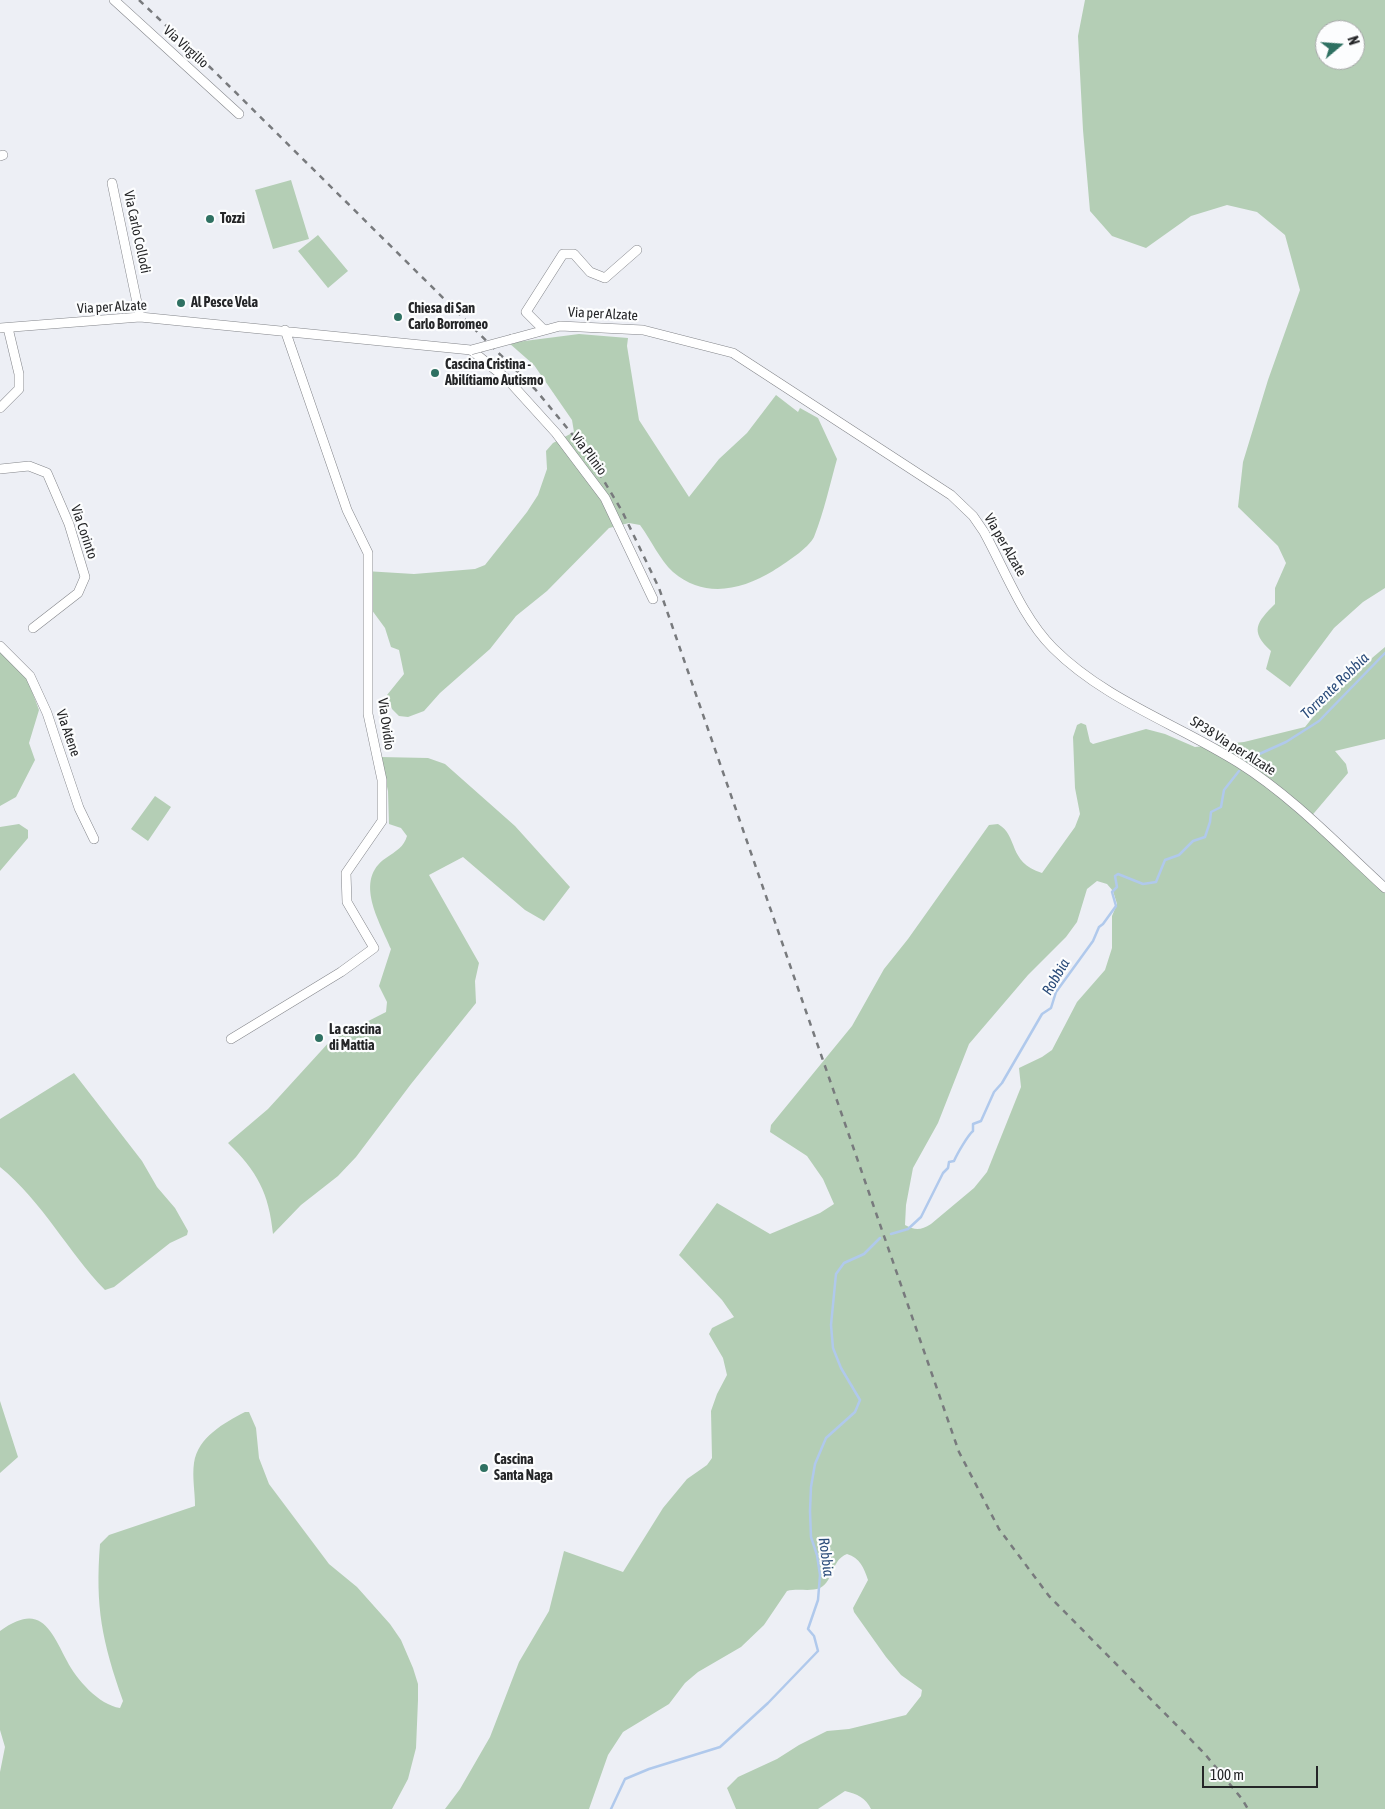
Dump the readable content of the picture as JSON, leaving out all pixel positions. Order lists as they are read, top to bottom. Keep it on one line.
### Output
{"streets":{"street":["Via Virgilio","Via Carlo Collodi","Via per Alzate","Via Plinio","Via Corinto","Via Ovidio","Via Atene","SP38 Via per Alzate"]},"crossings":[["Via Carlo Collodi","Via per Alzate"],["Via per Alzate","Via Plinio"],["Via per Alzate","Via Ovidio"],["Via per Alzate","SP38 Via per Alzate"]],"water":["Torrente Robbia","Robbia"],"places":["Tozzi","Al Pesce Vela","Chiesa di San Carlo Borromeo","Cascina Cristina - Abilítiamo Autismo","La cascina di Mattia","Cascina Santa Naga"],"scale_bar":"100 m","north":"right"}
